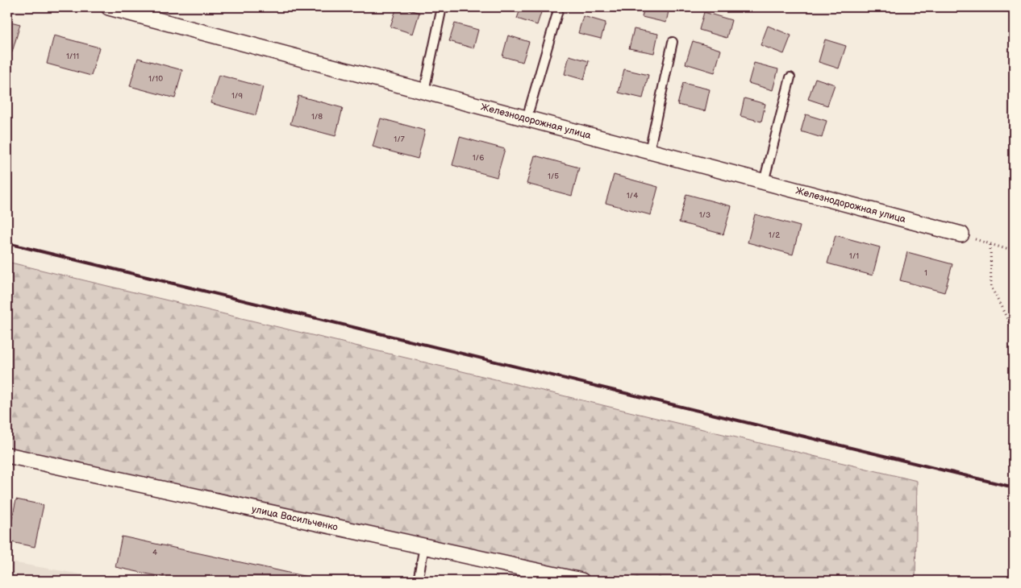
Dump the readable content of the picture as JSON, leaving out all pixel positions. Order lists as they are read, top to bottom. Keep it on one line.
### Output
{"streets":{"street":["Железнодорожная улица","улица Васильченко"]},"house_numbers":["1/11","1/10","1/9","1/8","1/7","1/6","1/5","1/4","1/3","1/2","1/1","1","4"]}
